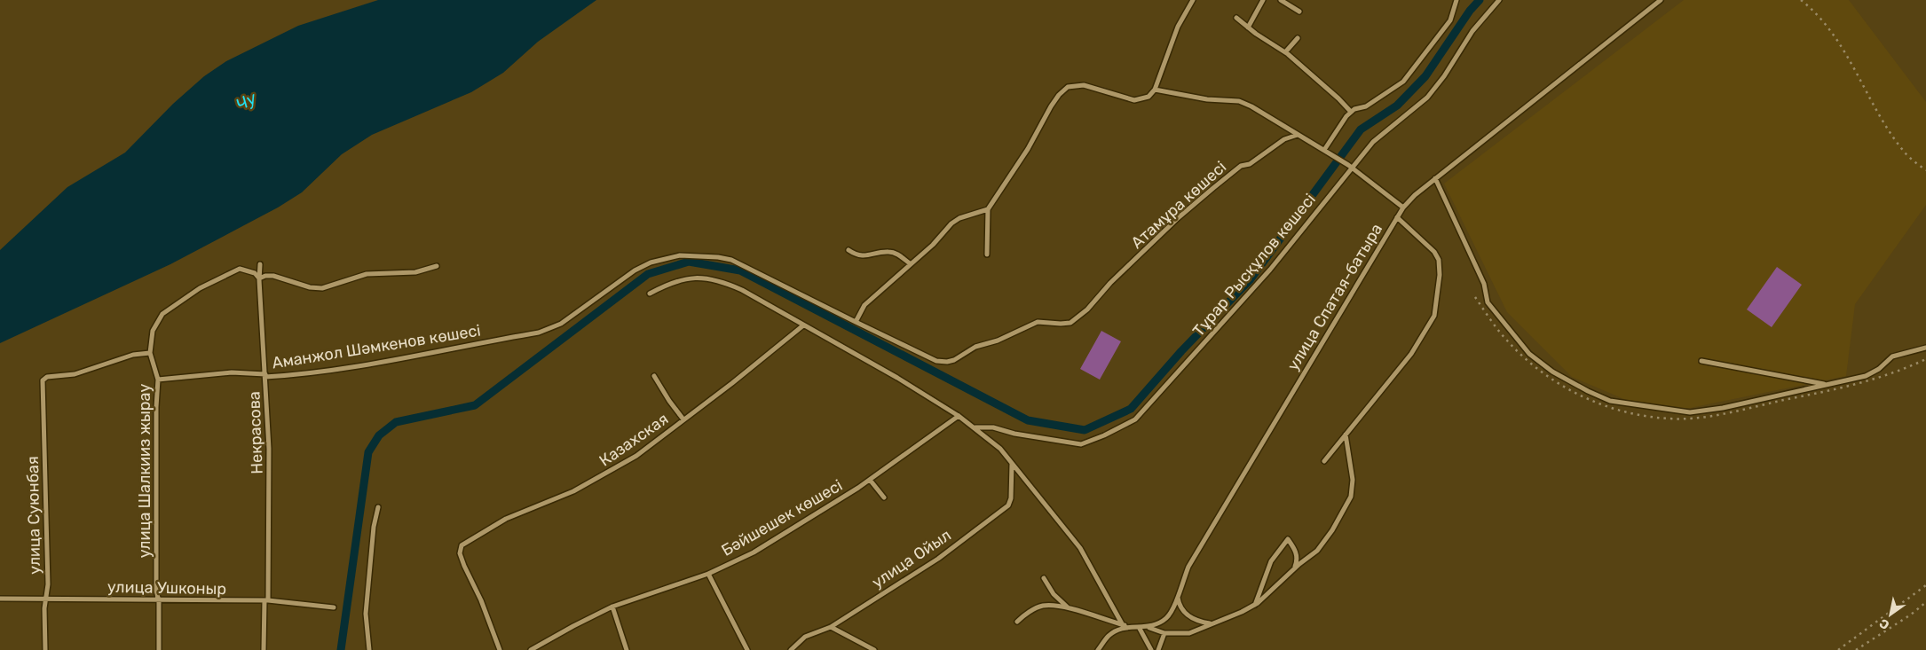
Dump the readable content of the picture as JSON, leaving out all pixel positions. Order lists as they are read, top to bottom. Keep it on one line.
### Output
{"streets":{"street":["Атамұра көшесі","Тұрар Рысқұлов көшесі","улица Спатая-батыра","Аманжол Шәмкенов көшесі","Некрасова","Казахская","улица Шалкииз жырау","улица Суюнбая","Бәйшешек көшесі","улица Ойыл","улица Ушконыр"]},"crossings":[["Атамұра көшесі","Аманжол Шәмкенов көшесі"],["Аманжол Шәмкенов көшесі","Некрасова"],["Аманжол Шәмкенов көшесі","улица Шалкииз жырау"],["Некрасова","улица Шалкииз жырау"],["Некрасова","улица Ушконыр"],["улица Шалкииз жырау","улица Суюнбая"],["улица Шалкииз жырау","улица Ушконыр"],["улица Суюнбая","улица Ушконыр"]],"water":["Чу"],"north":"bottom left"}
